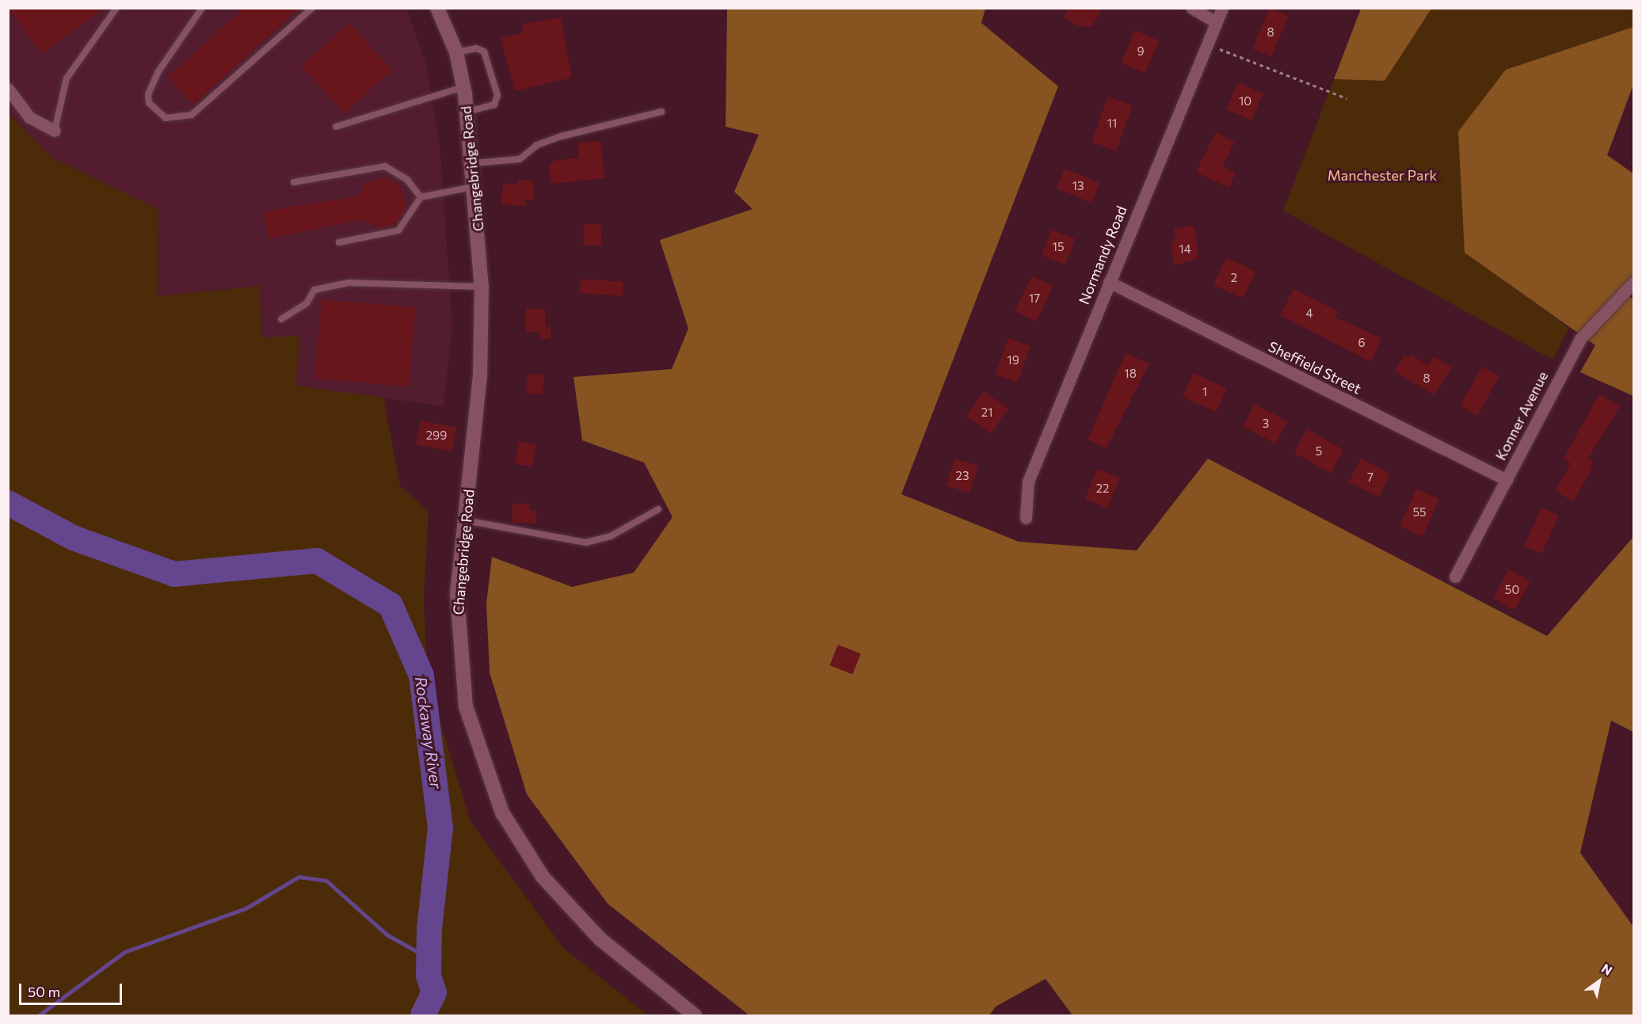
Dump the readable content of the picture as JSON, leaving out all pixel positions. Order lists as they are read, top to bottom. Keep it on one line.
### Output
{"streets":{"main road":["Changebridge Road"],"street":["Normandy Road","Sheffield Street","Konner Avenue"]},"crossings":[["Normandy Road","Sheffield Street"],["Sheffield Street","Konner Avenue"]],"water":["Rockaway River"],"parks":["Manchester Park"],"house_numbers":["8","9","10","11","13","15","14","2","17","4","6","19","18","8","1","21","3","299","5","23","7","22","55","50"],"scale_bar":"50 m","north":"top right"}
